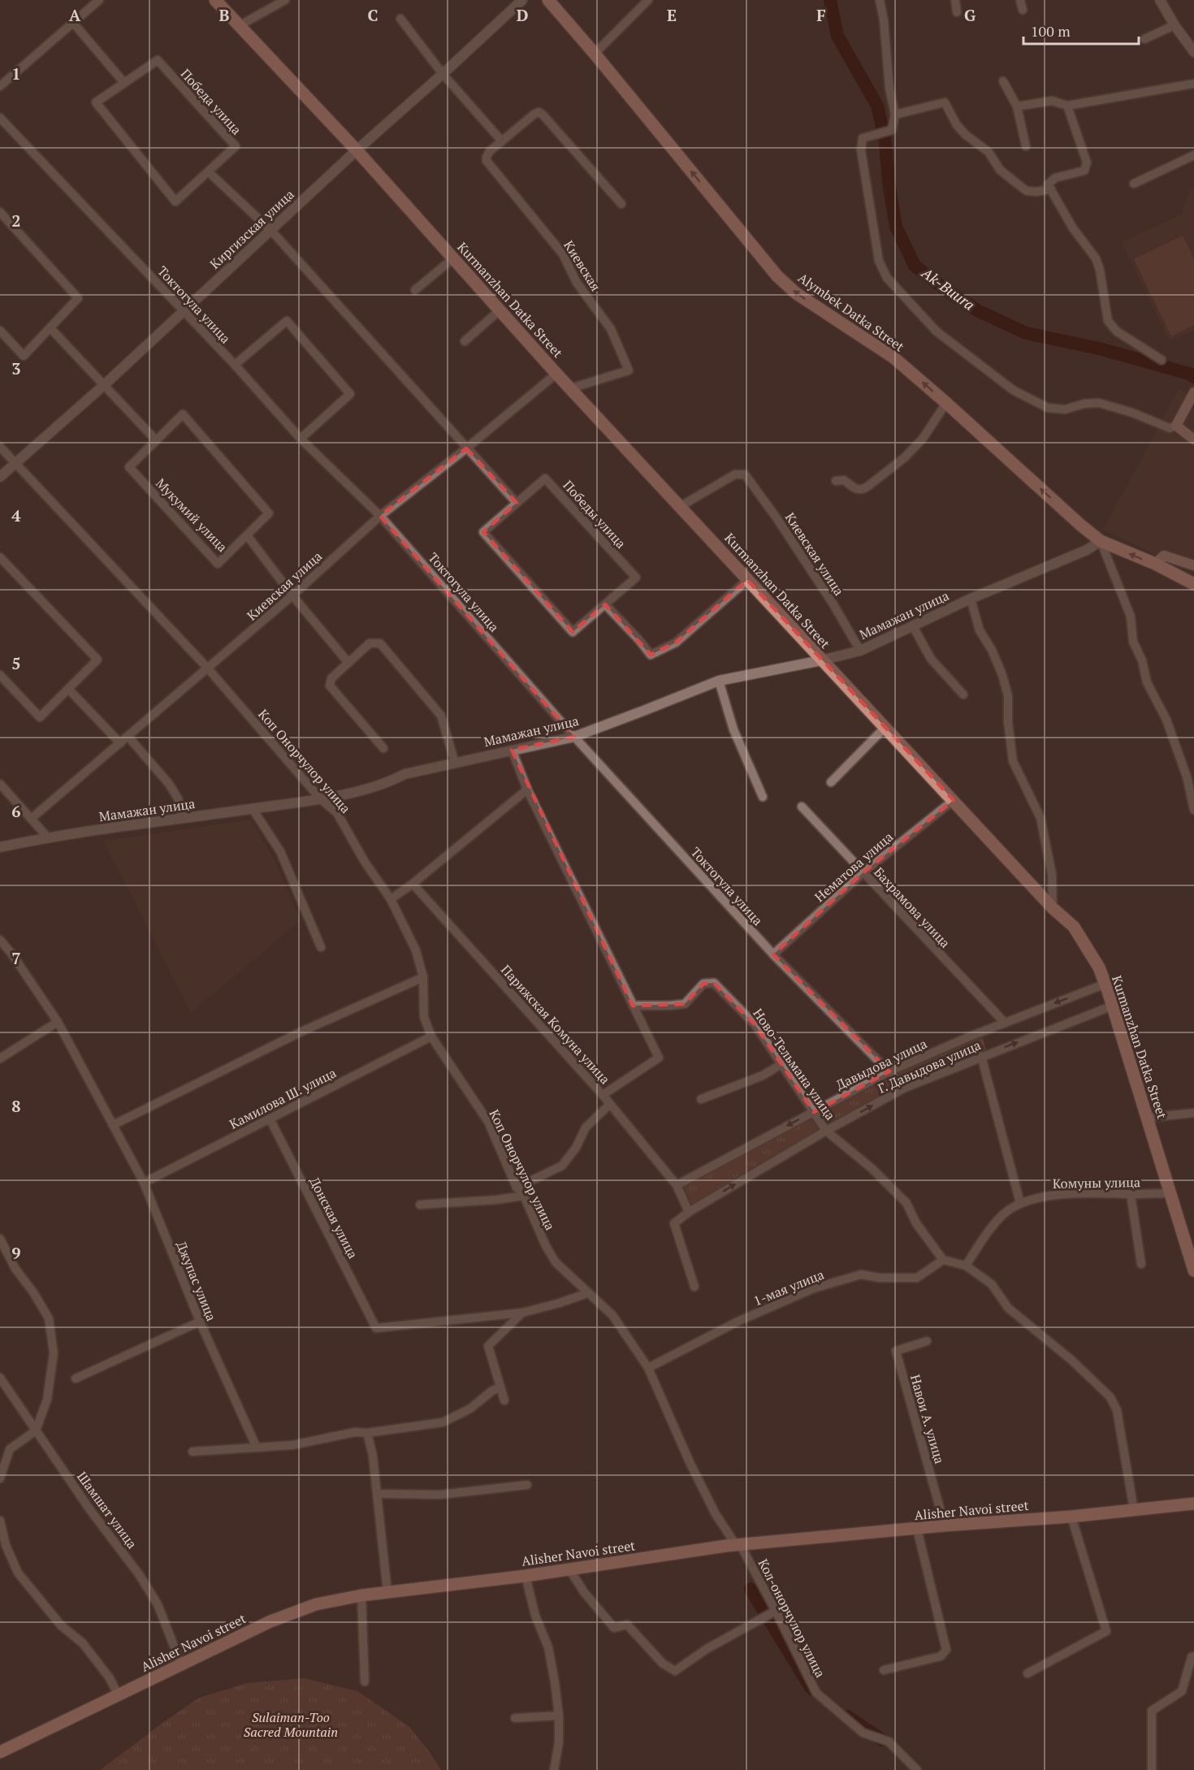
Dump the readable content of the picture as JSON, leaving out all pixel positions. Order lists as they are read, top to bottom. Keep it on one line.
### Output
{"streets":{"main road":["Kurmanzhan Datka Street","Alymbek Datka Street","Alisher Navoi street"],"street":["Победа улица","Киргизская улица","Киевская","Токтогула улица","Победы улица","Мукумий улица","Киевская улица","Мамажан улица","Коп Онорчулор улица","Нематова улица","Бахрамова улица","Парижская Комуна улица","Ново-Тельмана улица","Давыдова улица","Г. Давыдова улица","Камилова Ш. улица","Комуны улица","Донская улица","Джупас улица","1-мая улица","Навои А. улица","Шамшат улица","Кол-онорчулор улица"]},"crossings":[["Киргизская улица","Kurmanzhan Datka Street"],["Киргизская улица","Токтогула улица"],["Киргизская улица","Коп Онорчулор улица"],["Киевская","Kurmanzhan Datka Street"],["Kurmanzhan Datka Street","Киевская улица"],["Kurmanzhan Datka Street","Мамажан улица"],["Kurmanzhan Datka Street","Нематова улица"],["Kurmanzhan Datka Street","Давыдова улица"],["Kurmanzhan Datka Street","Г. Давыдова улица"],["Kurmanzhan Datka Street","Комуны улица"],["Токтогула улица","Киевская улица"],["Токтогула улица","Мамажан улица"],["Токтогула улица","Нематова улица"],["Токтогула улица","Давыдова улица"],["Токтогула улица","Г. Давыдова улица"],["Alymbek Datka Street","Мамажан улица"],["Киевская улица","Мамажан улица"],["Киевская улица","Коп Онорчулор улица"],["Мамажан улица","Коп Онорчулор улица"],["Коп Онорчулор улица","Камилова Ш. улица"],["Коп Онорчулор улица","1-мая улица"],["Коп Онорчулор улица","Alisher Navoi street"],["Коп Онорчулор улица","Кол-онорчулор улица"],["Нематова улица","Бахрамова улица"],["Бахрамова улица","Давыдова улица"],["Парижская Комуна улица","Давыдова улица"],["Парижская Комуна улица","Г. Давыдова улица"],["Ново-Тельмана улица","Давыдова улица"],["Ново-Тельмана улица","Г. Давыдова улица"],["Ново-Тельмана улица","1-мая улица"],["Камилова Ш. улица","Донская улица"],["Камилова Ш. улица","Джупас улица"],["Навои А. улица","Alisher Navoi street"],["Шамшат улица","Alisher Navoi street"],["Alisher Navoi street","Кол-онорчулор улица"]],"one_way":["Alymbek Datka Street","Г. Давыдова улица"],"water":["Ak-Buura"],"parks":["Sulaiman-Too Sacred Mountain"],"scale_bar":"100 m","grid":{"columns":["A","B","C","D","E","F","G"],"rows":["1","2","3","4","5","6","7","8","9"]}}
